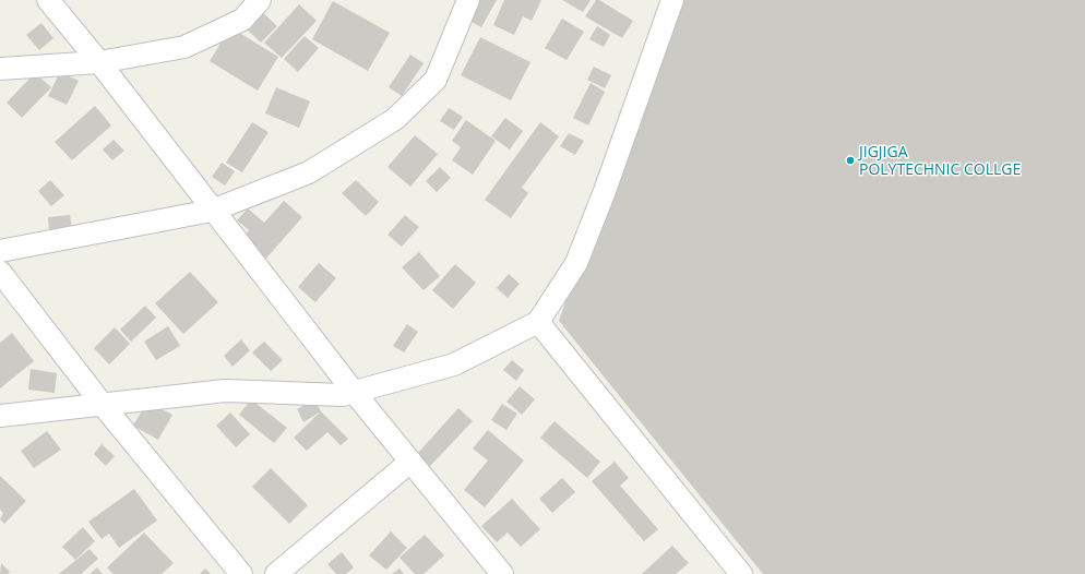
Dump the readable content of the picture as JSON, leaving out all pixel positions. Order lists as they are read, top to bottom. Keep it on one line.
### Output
{"places":["JIGJIGA POLYTECHNIC COLLGE"]}
